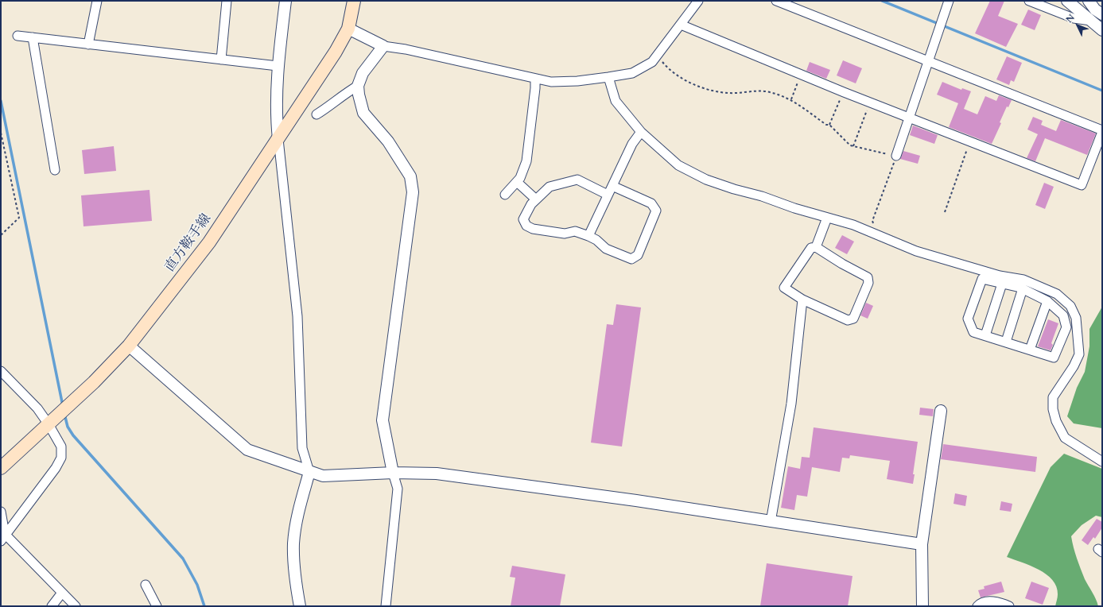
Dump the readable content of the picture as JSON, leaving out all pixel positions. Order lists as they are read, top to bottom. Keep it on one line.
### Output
{"streets":{"main road":["直方鞍手線"]},"north":"top left"}
